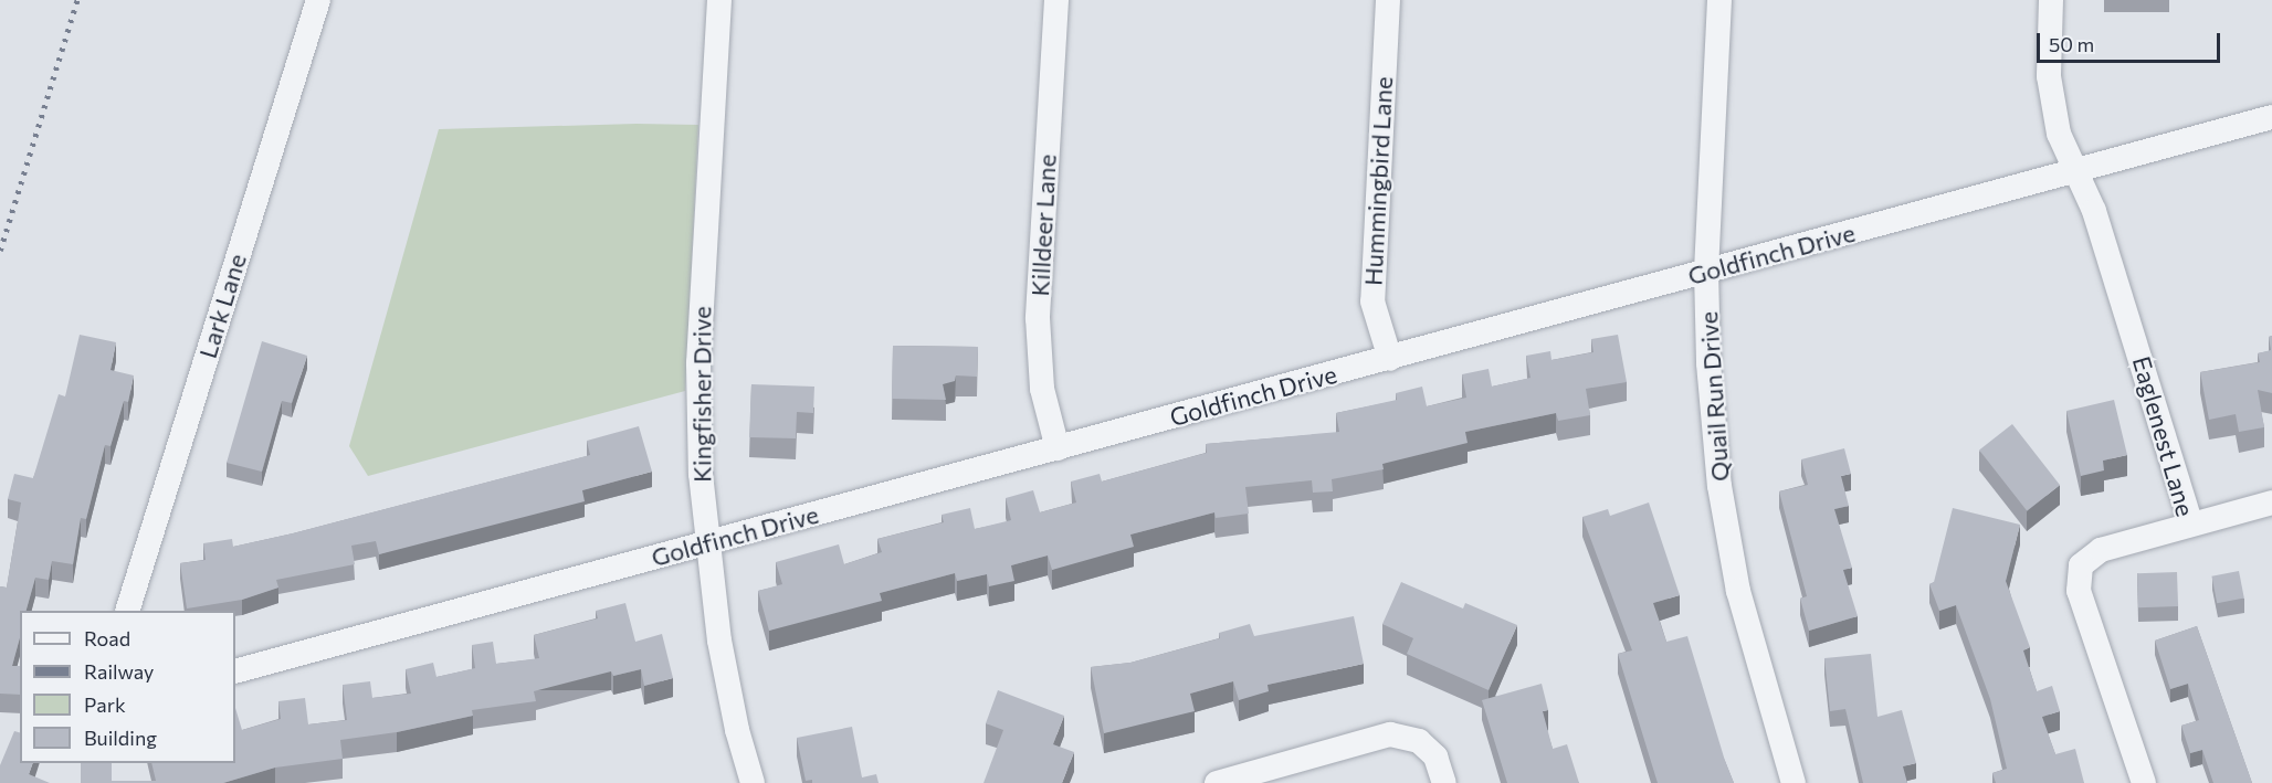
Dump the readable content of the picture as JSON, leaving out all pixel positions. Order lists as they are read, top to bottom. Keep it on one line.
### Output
{"streets":{"street":["Hummingbird Lane","Killdeer Lane","Goldfinch Drive","Lark Lane","Kingfisher Drive","Quail Run Drive","Eaglenest Lane"]},"crossings":[["Hummingbird Lane","Goldfinch Drive"],["Killdeer Lane","Goldfinch Drive"],["Goldfinch Drive","Kingfisher Drive"],["Goldfinch Drive","Quail Run Drive"],["Goldfinch Drive","Eaglenest Lane"]],"legend":["Road","Railway","Park","Building"],"scale_bar":"50 m"}
